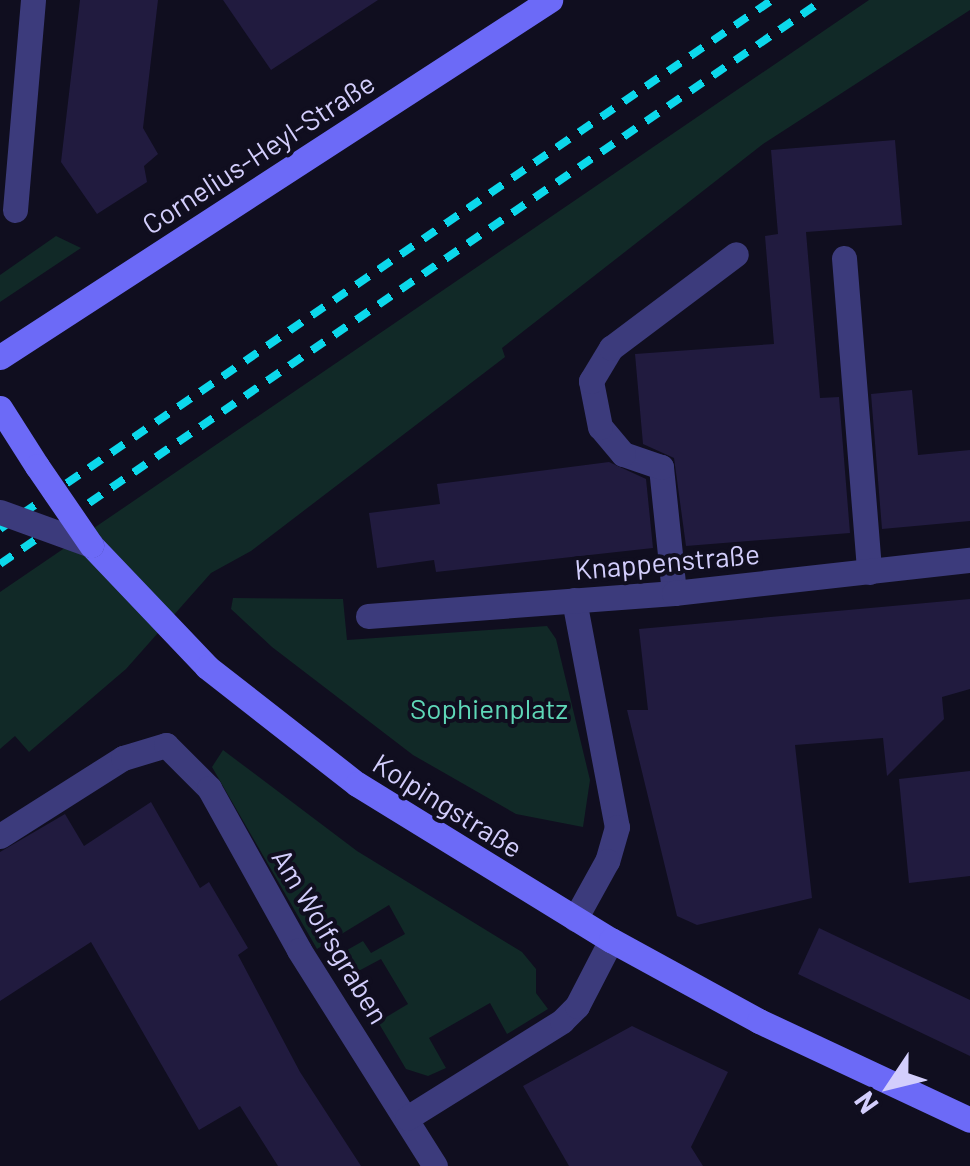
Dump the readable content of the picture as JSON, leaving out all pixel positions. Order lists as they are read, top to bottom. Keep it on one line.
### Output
{"streets":{"main road":["Cornelius-Heyl-Straße","Kolpingstraße"],"street":["Knappenstraße","Am Wolfsgraben"]},"parks":["Sophienplatz"],"north":"bottom left"}
